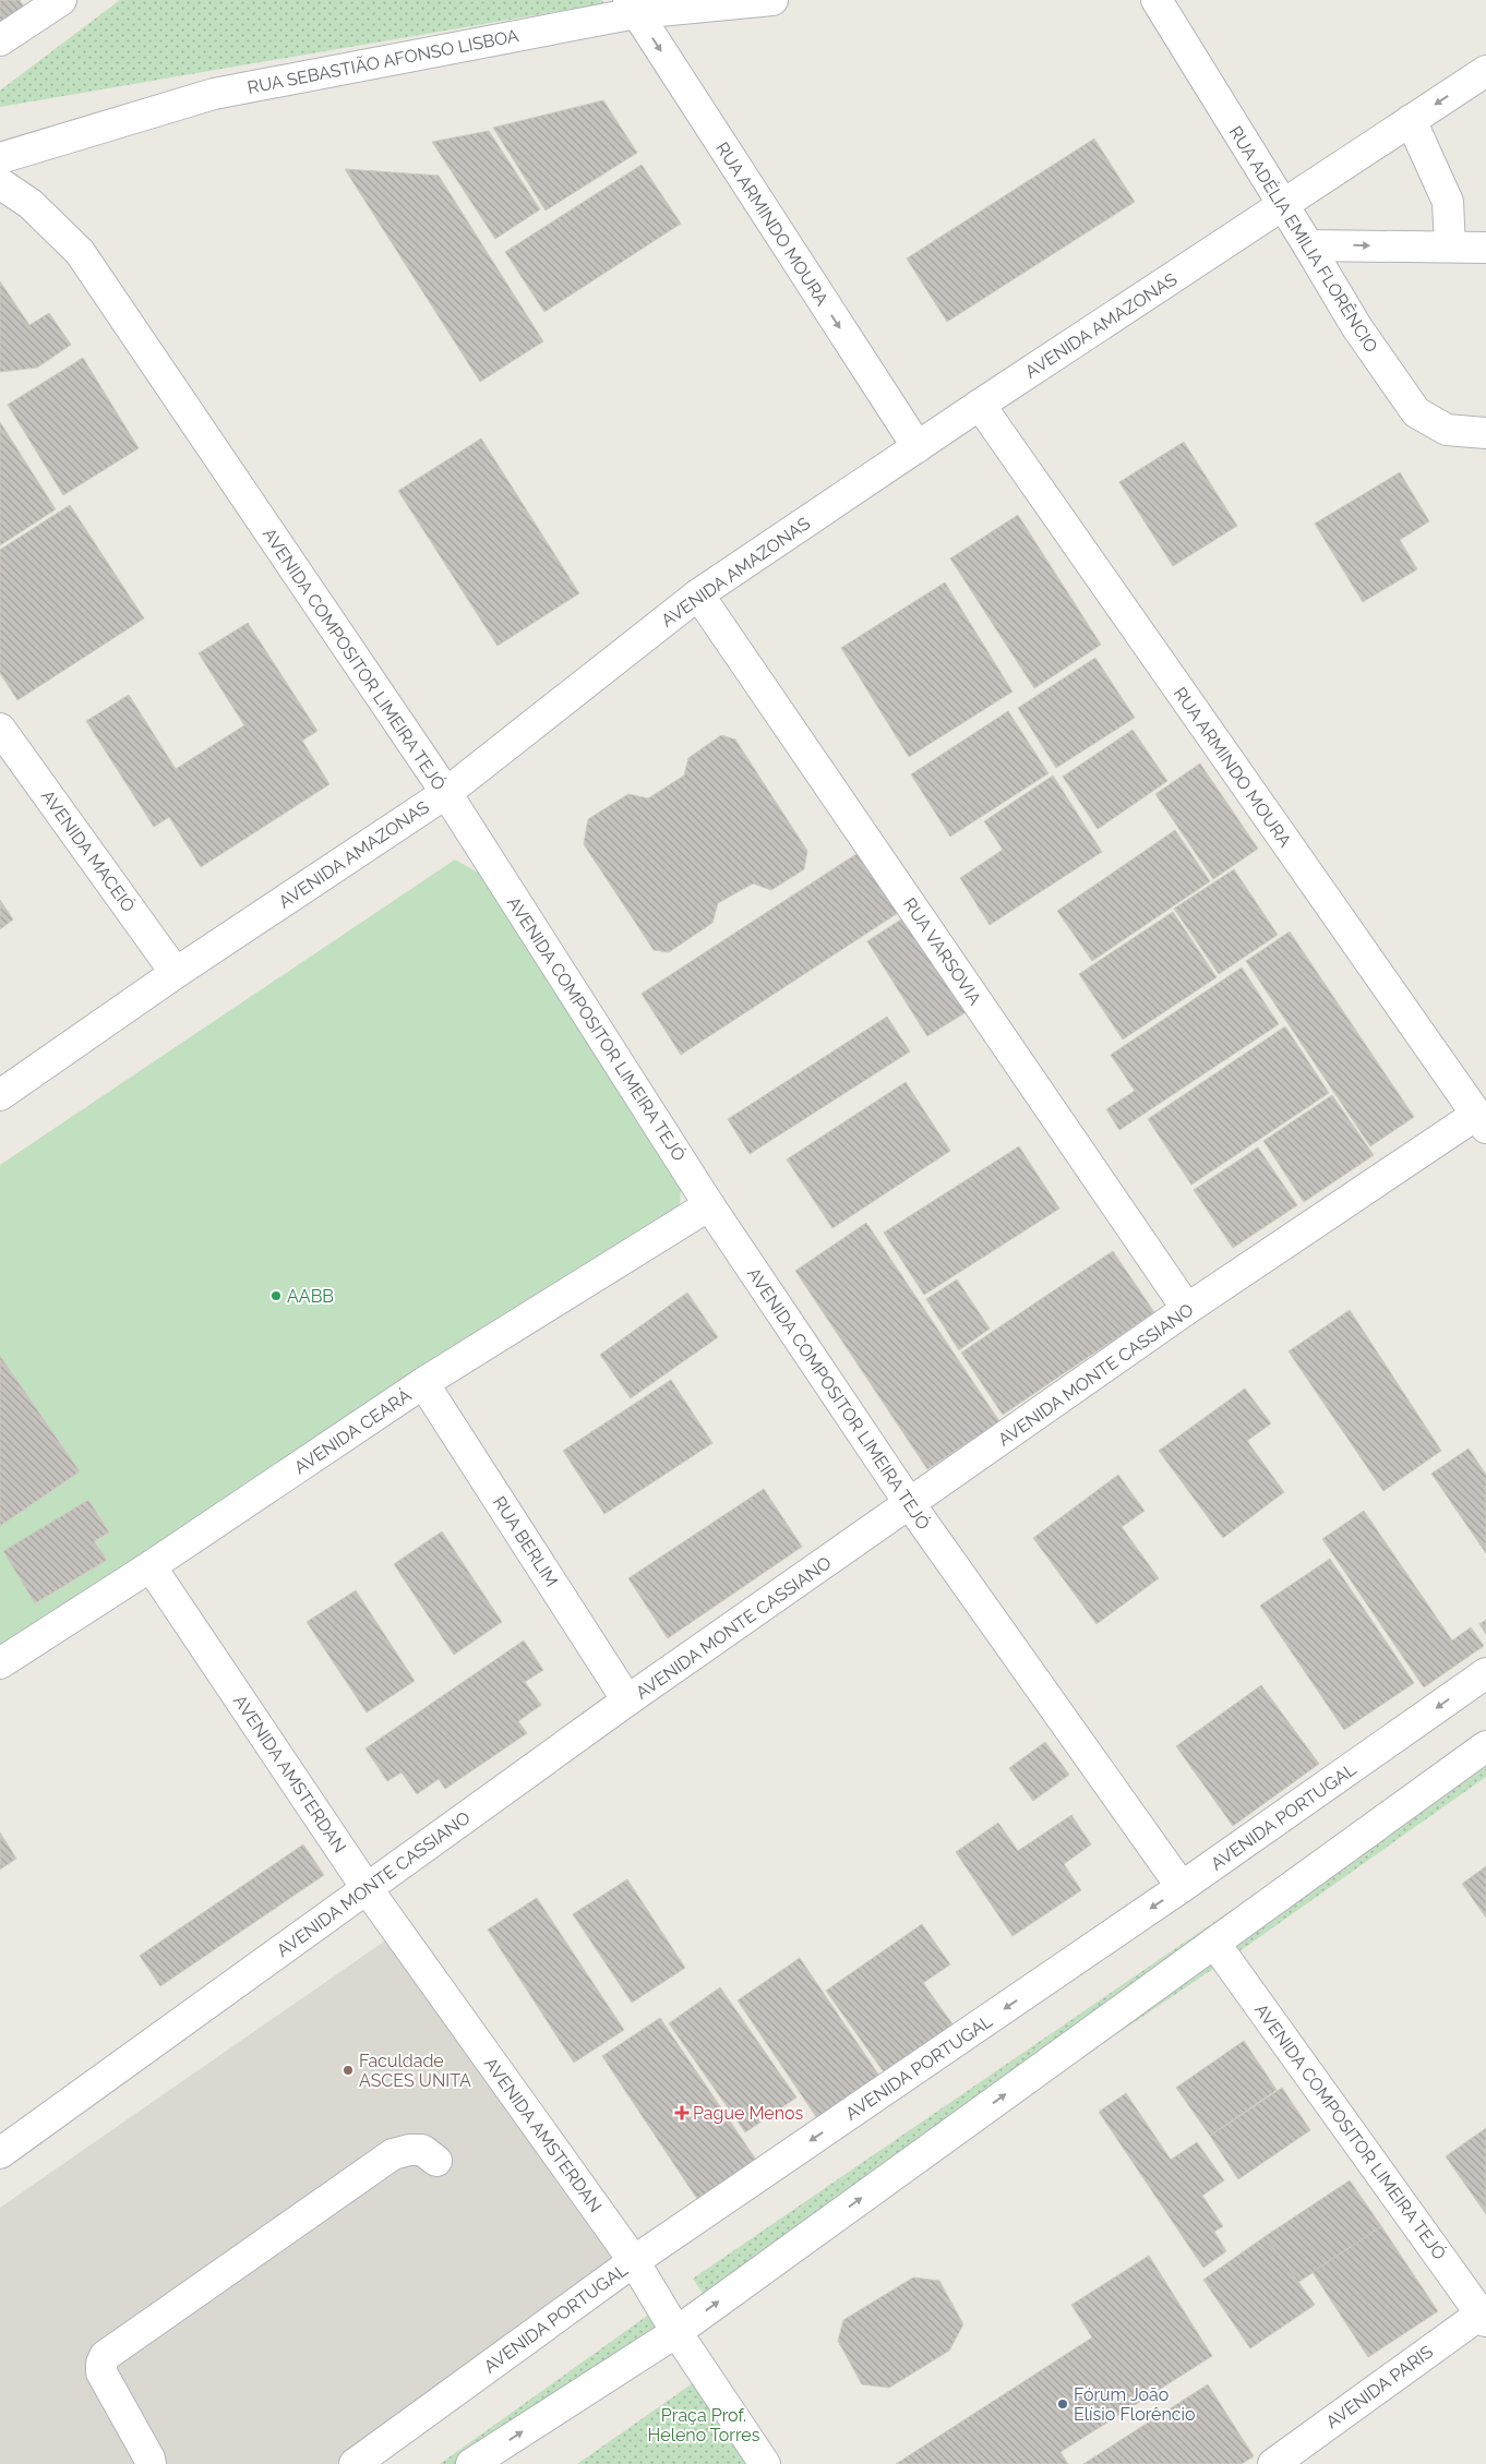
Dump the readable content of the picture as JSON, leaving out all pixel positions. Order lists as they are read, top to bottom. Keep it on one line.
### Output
{"streets":{"street":["RUA SEBASTIÃO AFONSO LISBOA","RUA ARMINDO MOURA","RUA ADÉLIA EMILIA FLORÊNCIO","AVENIDA AMAZONAS","AVENIDA COMPOSITOR LIMEIRA TEJÓ","AVENIDA MACEIÓ","RUA VARSOVIA","AVENIDA MONTE CASSIANO","AVENIDA CEARÁ","RUA BERLIM","AVENIDA AMSTERDAN","AVENIDA PORTUGAL","AVENIDA PARIS"]},"crossings":[["RUA SEBASTIÃO AFONSO LISBOA","RUA ARMINDO MOURA"],["RUA ARMINDO MOURA","AVENIDA AMAZONAS"],["RUA ARMINDO MOURA","AVENIDA MONTE CASSIANO"],["RUA ADÉLIA EMILIA FLORÊNCIO","AVENIDA AMAZONAS"],["AVENIDA AMAZONAS","AVENIDA COMPOSITOR LIMEIRA TEJÓ"],["AVENIDA AMAZONAS","AVENIDA MACEIÓ"],["AVENIDA AMAZONAS","RUA VARSOVIA"],["AVENIDA COMPOSITOR LIMEIRA TEJÓ","AVENIDA MONTE CASSIANO"],["AVENIDA COMPOSITOR LIMEIRA TEJÓ","AVENIDA CEARÁ"],["AVENIDA COMPOSITOR LIMEIRA TEJÓ","AVENIDA PORTUGAL"],["AVENIDA COMPOSITOR LIMEIRA TEJÓ","AVENIDA PARIS"],["RUA VARSOVIA","AVENIDA MONTE CASSIANO"],["AVENIDA MONTE CASSIANO","RUA BERLIM"],["AVENIDA MONTE CASSIANO","AVENIDA AMSTERDAN"],["AVENIDA CEARÁ","RUA BERLIM"],["AVENIDA CEARÁ","AVENIDA AMSTERDAN"],["AVENIDA AMSTERDAN","AVENIDA PORTUGAL"]],"one_way":["RUA ARMINDO MOURA"],"parks":["Praça Prof. Heleno Torres"],"places":{"other":["AABB","Faculdade ASCES UNITA","Fórum João Elísio Florêncio"],"health":["Pague Menos"]}}
